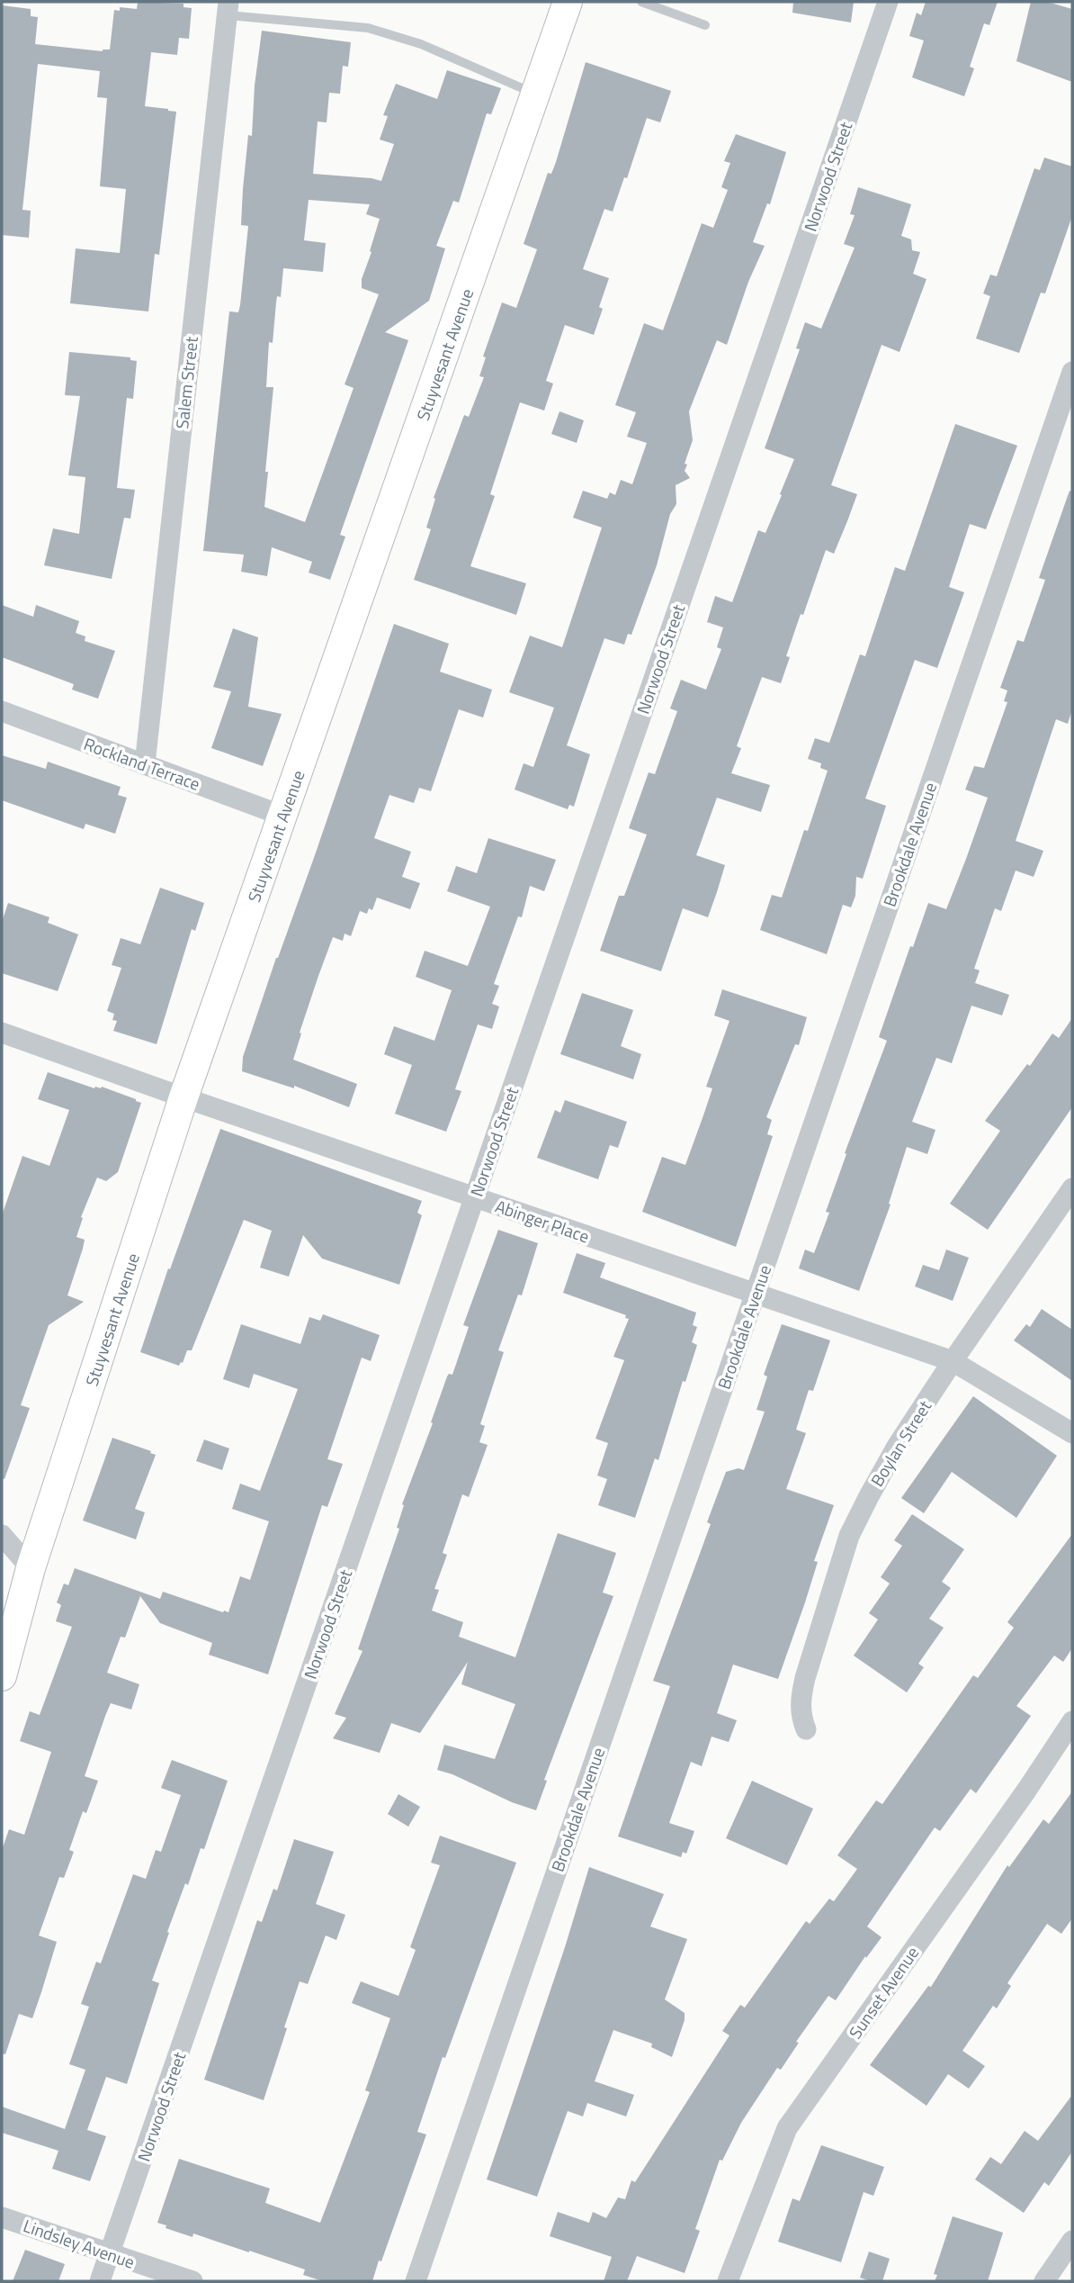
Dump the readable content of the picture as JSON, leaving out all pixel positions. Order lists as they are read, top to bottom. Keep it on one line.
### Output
{"streets":{"main road":["Stuyvesant Avenue"],"street":["Norwood Street","Salem Street","Rockland Terrace","Brookdale Avenue","Abinger Place","Boylan Street","Sunset Avenue","Lindsley Avenue"]},"crossings":[["Norwood Street","Abinger Place"],["Norwood Street","Lindsley Avenue"],["Stuyvesant Avenue","Rockland Terrace"],["Stuyvesant Avenue","Abinger Place"],["Salem Street","Rockland Terrace"],["Brookdale Avenue","Abinger Place"],["Abinger Place","Boylan Street"]]}
